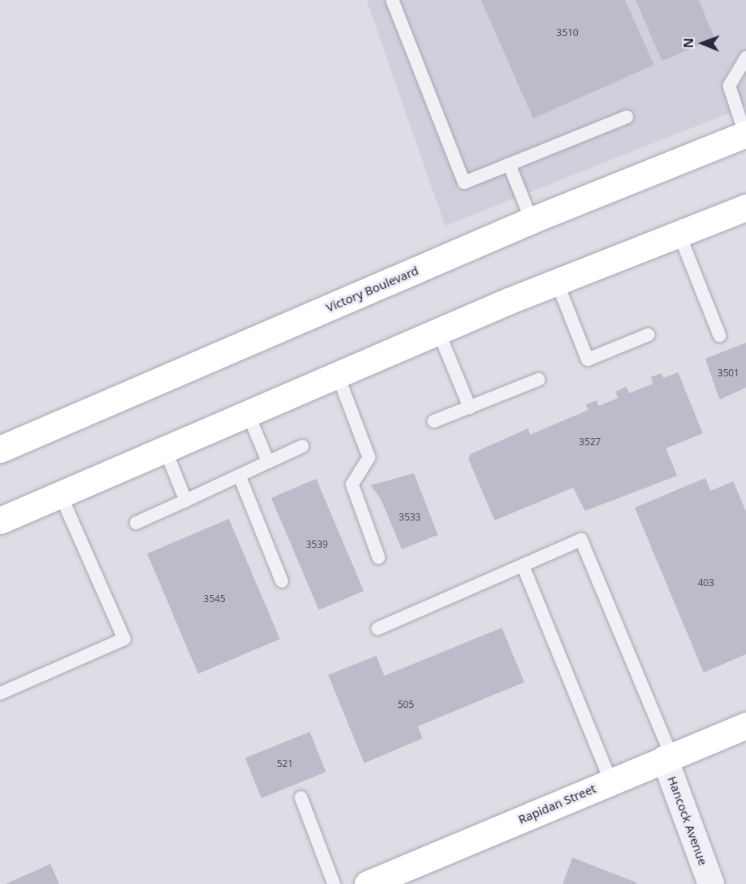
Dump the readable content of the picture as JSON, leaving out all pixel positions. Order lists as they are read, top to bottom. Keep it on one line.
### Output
{"streets":{"main road":["Victory Boulevard","Rapidan Street"],"street":["Hancock Avenue"]},"crossings":[["Rapidan Street","Hancock Avenue"]],"house_numbers":["3510","3501","3527","3533","3539","403","3545","505","521"],"north":"left"}
